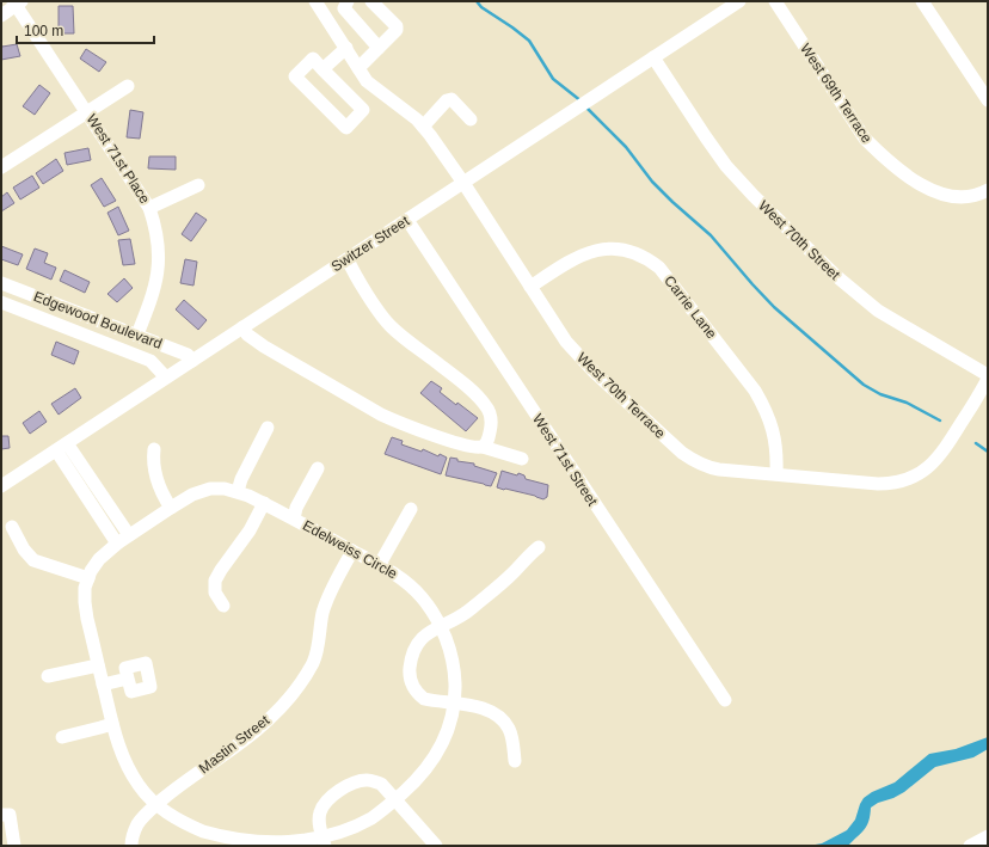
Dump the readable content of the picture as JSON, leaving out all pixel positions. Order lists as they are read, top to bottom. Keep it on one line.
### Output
{"streets":{"street":["West 69th Terrace","West 71st Place","West 70th Street","Switzer Street","Carrie Lane","Edgewood Boulevard","West 70th Terrace","West 71st Street","Edelweiss Circle","Mastin Street"]},"crossings":[["West 71st Place","Edgewood Boulevard"],["West 70th Street","Switzer Street"],["West 70th Street","West 70th Terrace"],["Switzer Street","Edgewood Boulevard"],["Switzer Street","West 70th Terrace"],["Switzer Street","West 71st Street"],["Carrie Lane","West 70th Terrace"],["Edelweiss Circle","Mastin Street"]],"scale_bar":"100 m"}
